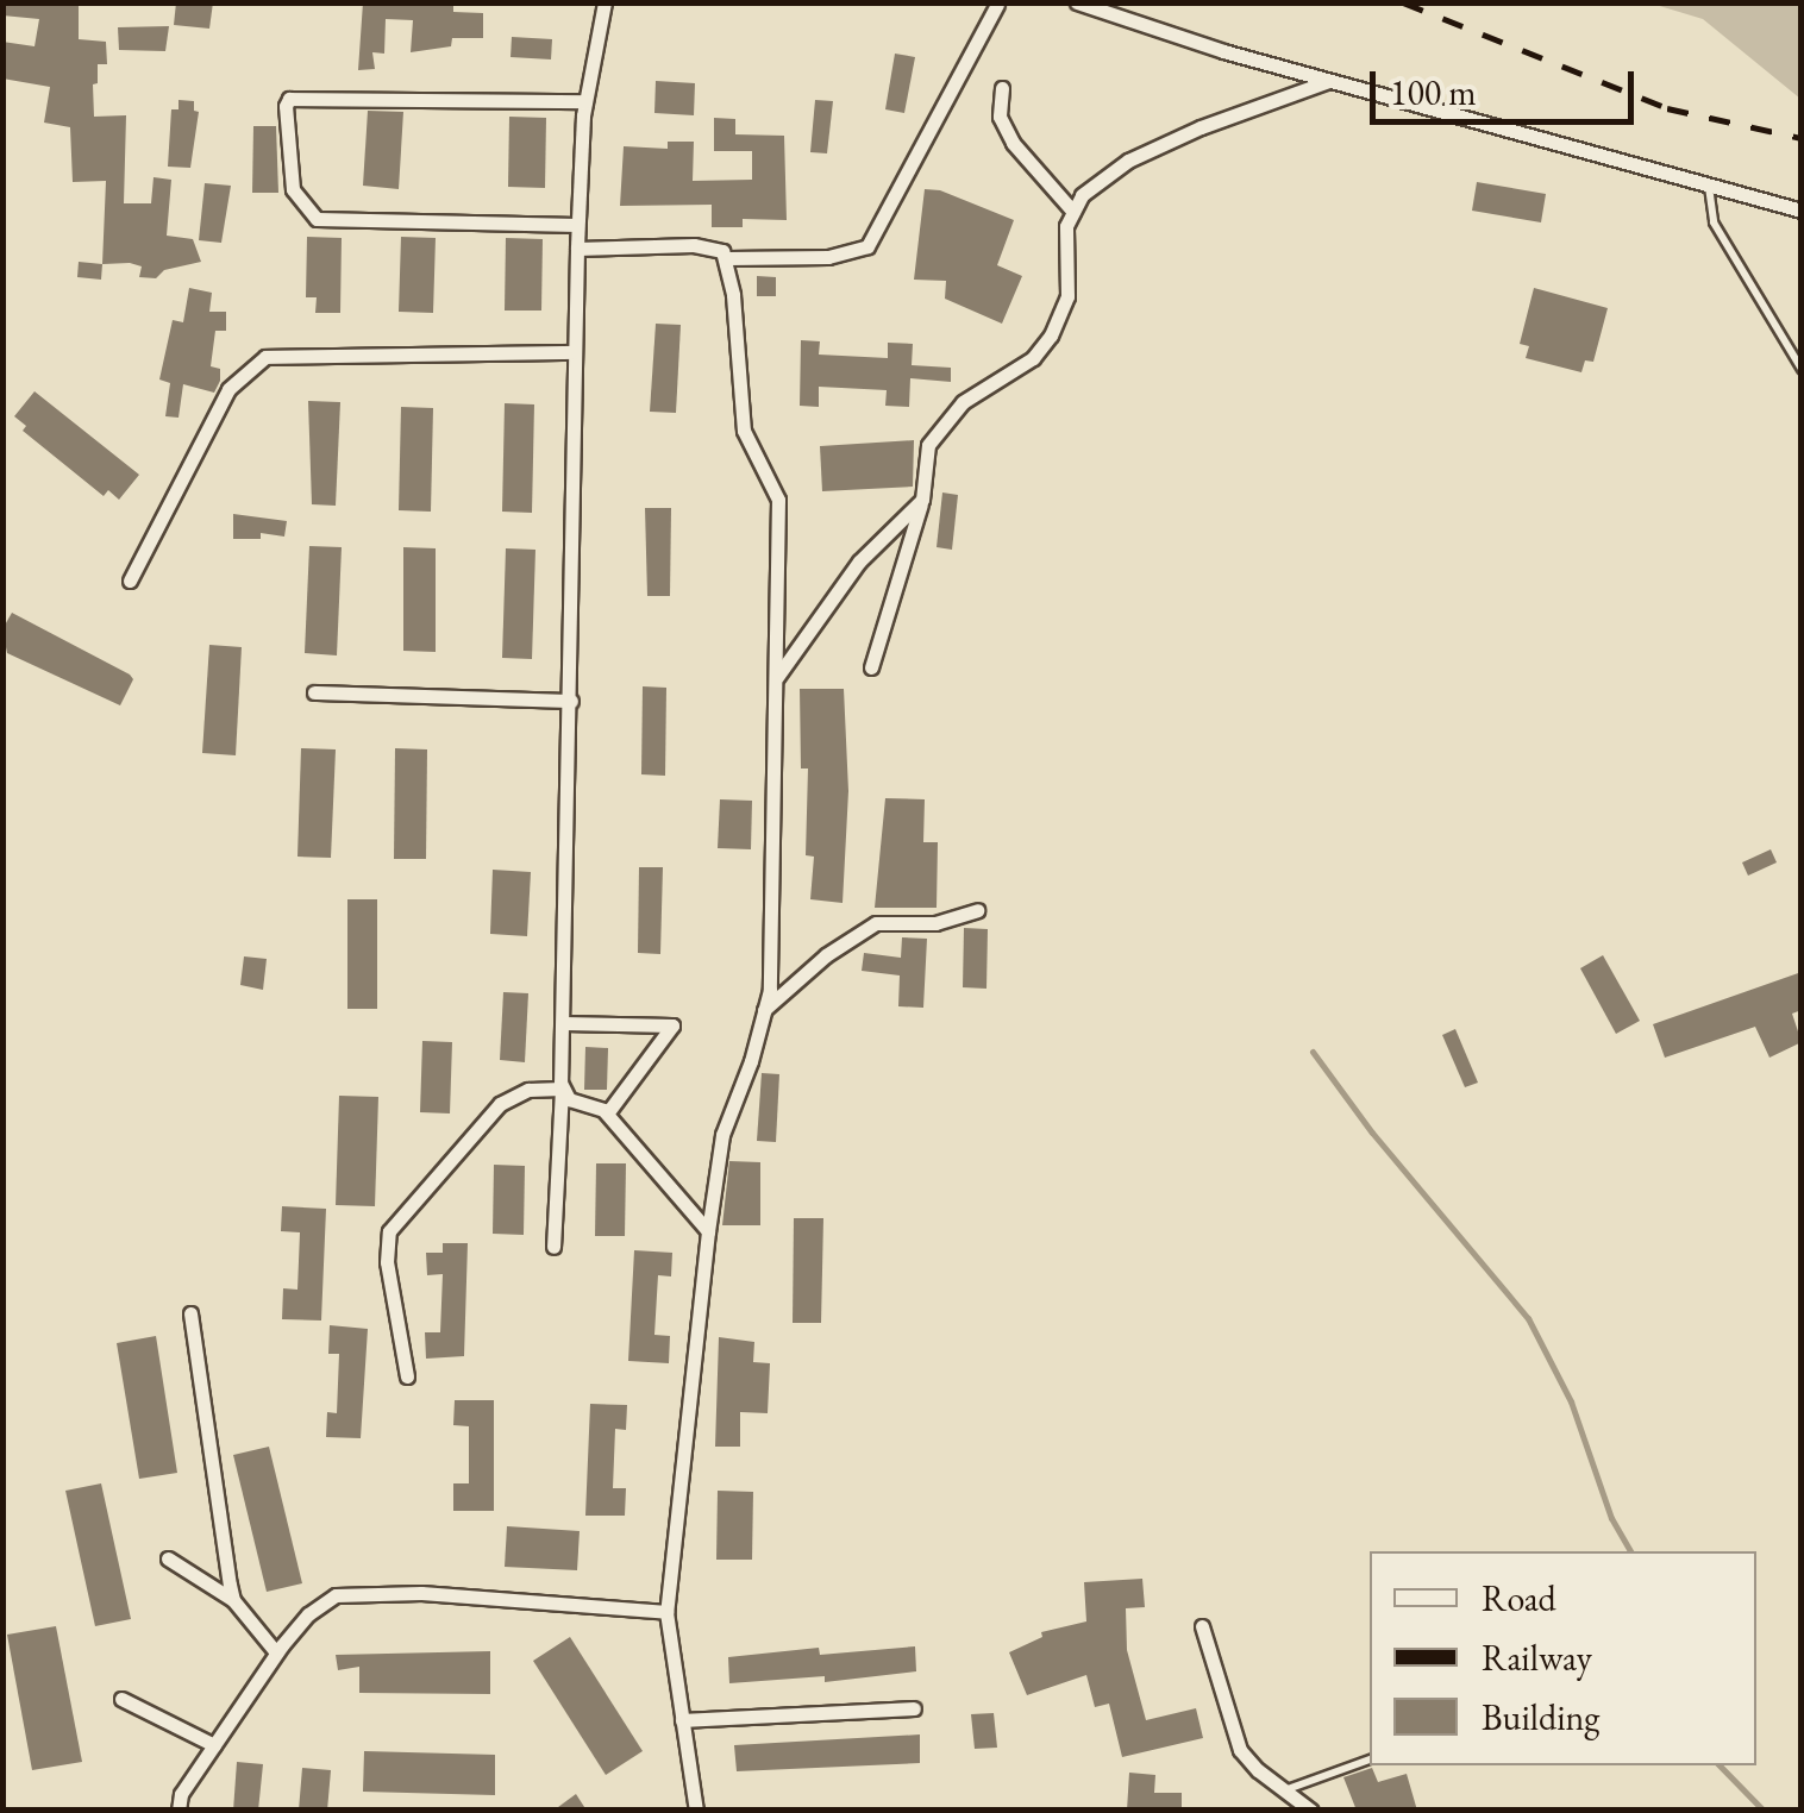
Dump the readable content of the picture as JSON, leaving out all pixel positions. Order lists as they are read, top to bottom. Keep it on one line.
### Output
{"legend":["Road","Railway","Building"],"scale_bar":"100 m"}
